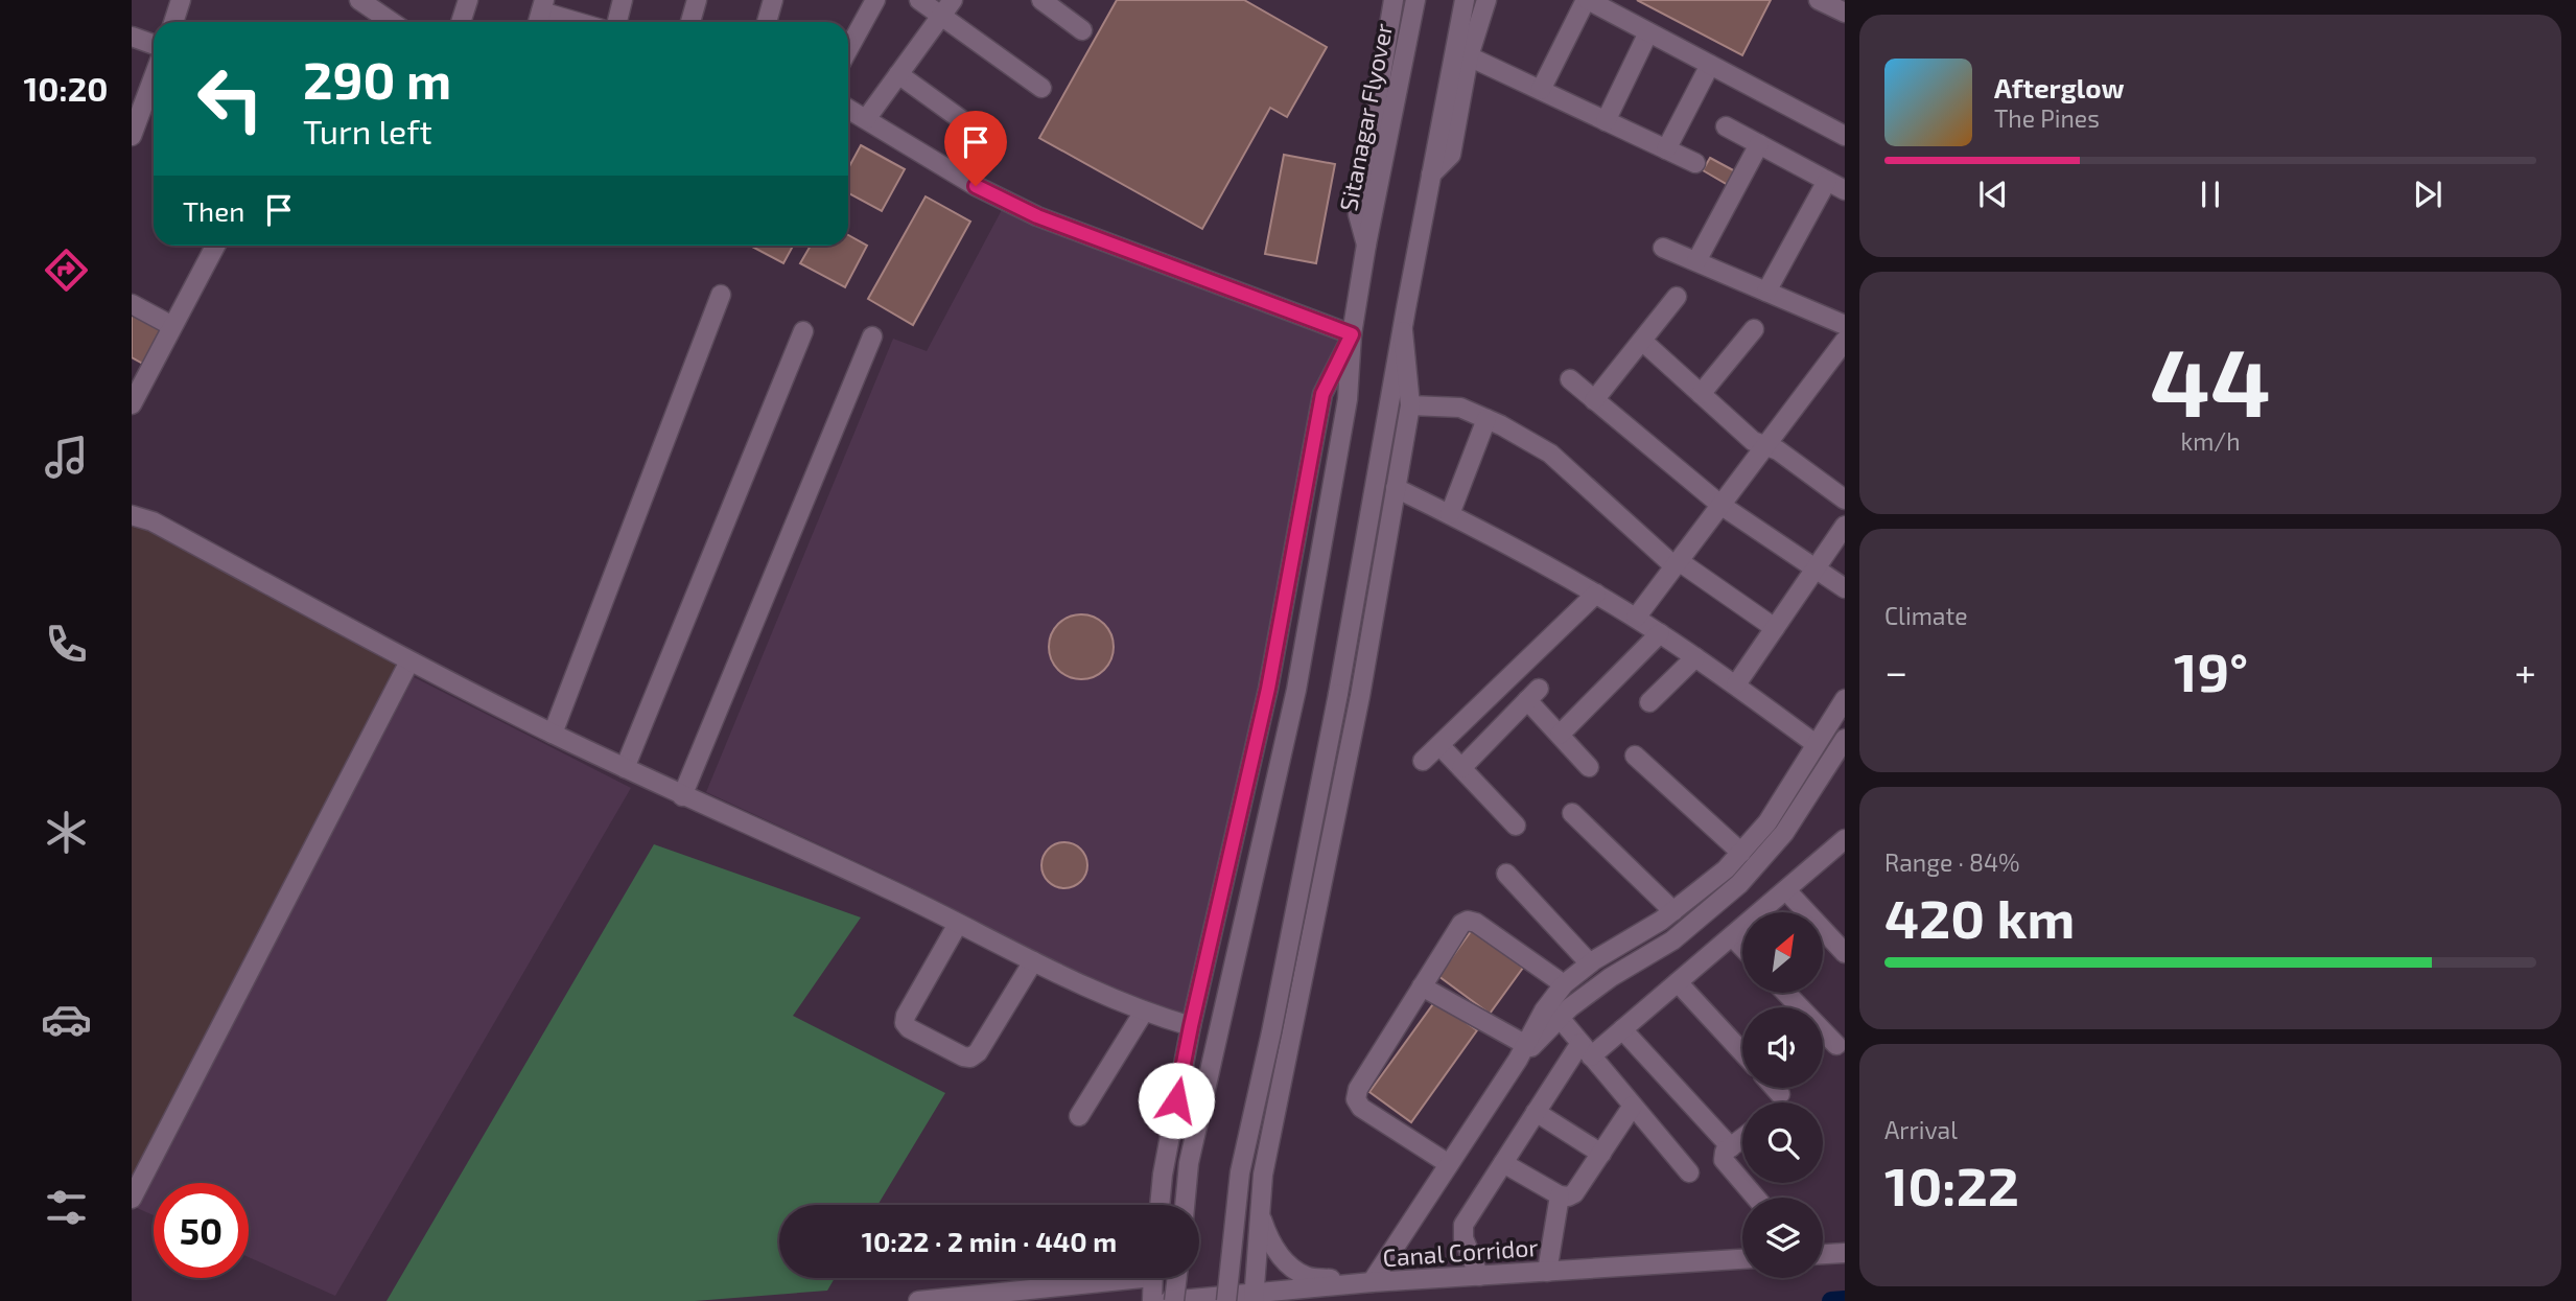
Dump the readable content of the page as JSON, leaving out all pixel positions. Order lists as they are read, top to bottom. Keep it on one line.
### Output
{"streets":{"street":["Sitanagar Flyover","Canal Corridor"]},"north":"top right","page":{"tabs":"10:20","turn":["290 m","Turn left"],"song":["Afterglow","The Pines"],"then":"Then","tile":[["44","km/h"],"Climate",["Range · 84%","420 km"],["Arrival","10:22"]],"heat":["−","19°","+"],"limit":"50","trip":"10:22 · 2 min · 440 m"}}
